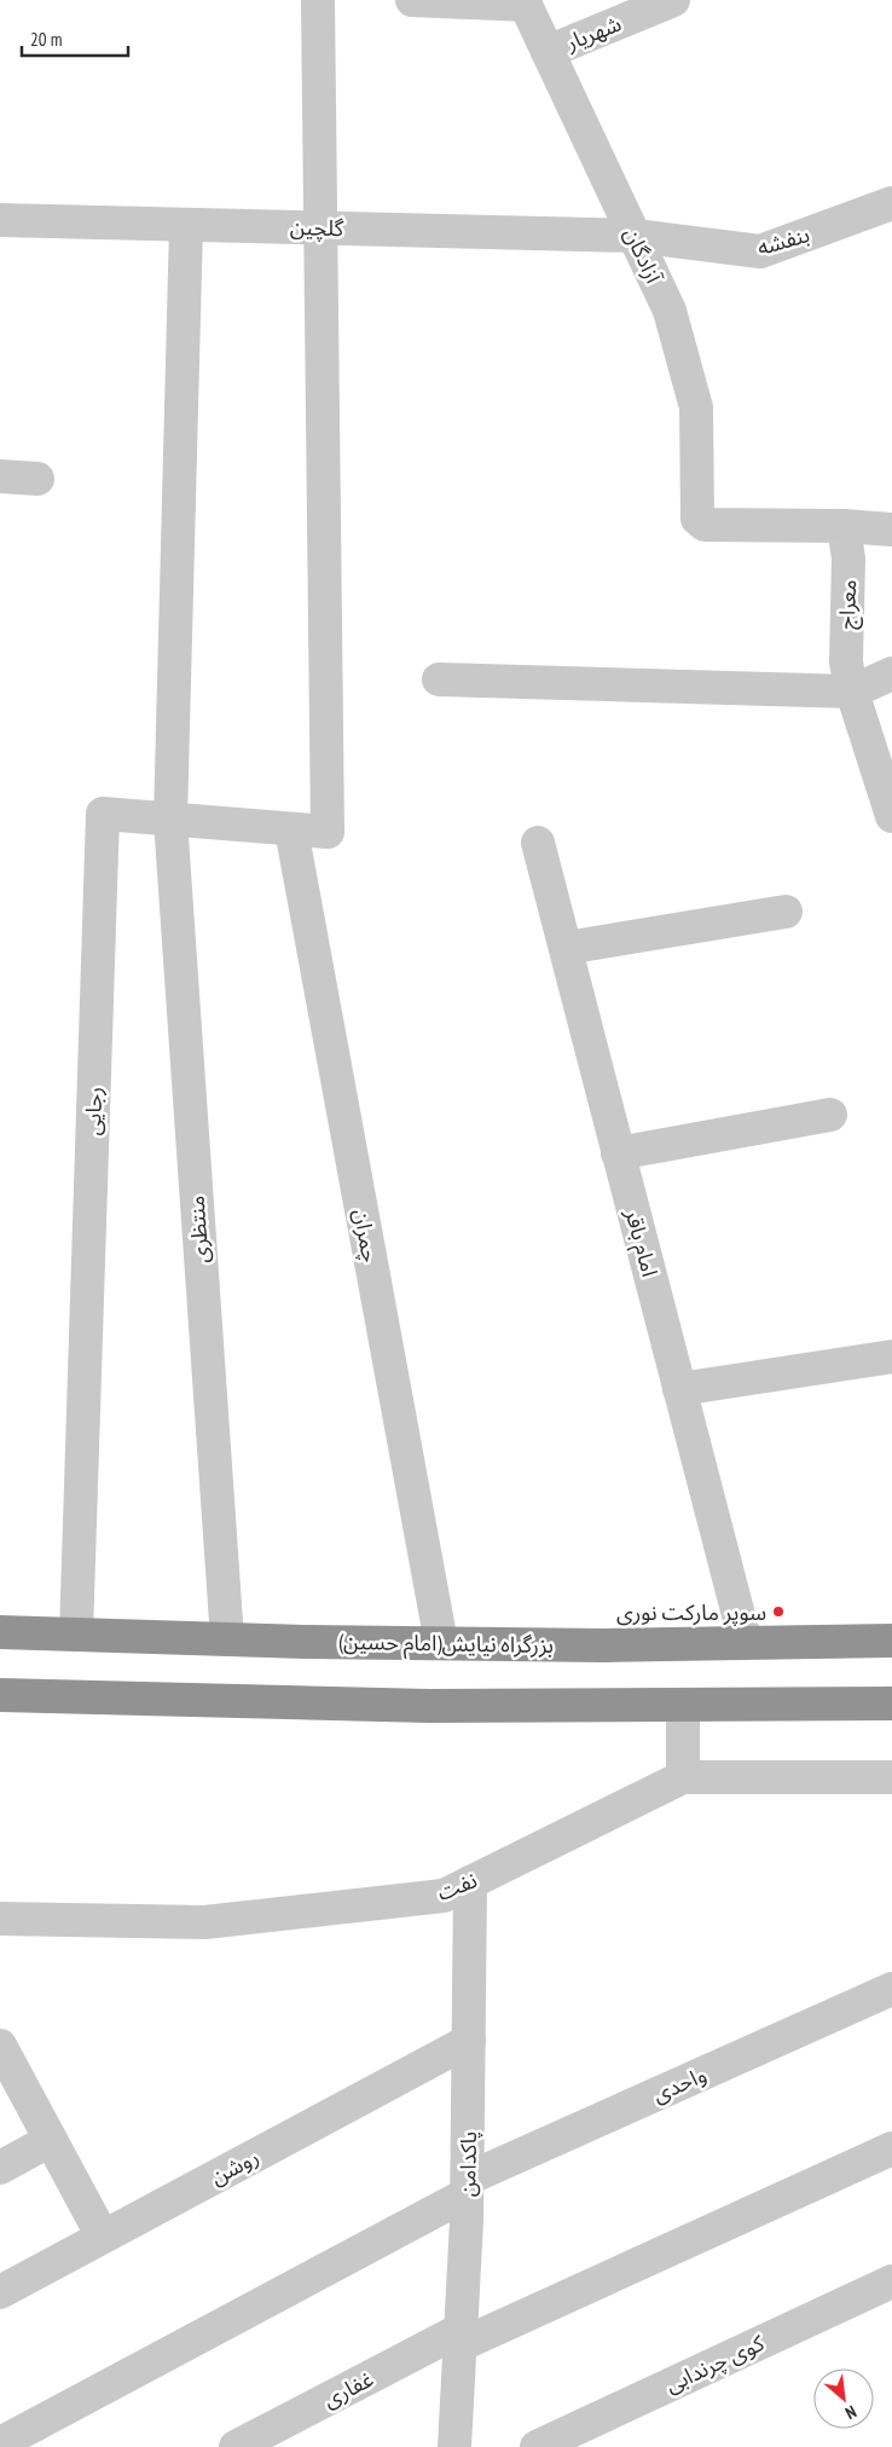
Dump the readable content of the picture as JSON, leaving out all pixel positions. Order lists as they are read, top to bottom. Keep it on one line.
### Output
{"streets":{"highway":["بزرگراه نیایش(امام حسین)"],"street":["شهریار","گلچین","بنفشه","آزادگان","معراج","رجایی","منتظری","چمران","امام باقر","نفت","واحدی","پاکدامن","روشن","کوی چرندابی","غفاری"]},"crossings":[["شهریار","آزادگان"],["گلچین","بنفشه"],["گلچین","آزادگان"],["گلچین","رجایی"],["گلچین","منتظری"],["بنفشه","آزادگان"],["آزادگان","معراج"],["رجایی","منتظری"],["رجایی","چمران"],["رجایی","بزرگراه نیایش(امام حسین)"],["منتظری","بزرگراه نیایش(امام حسین)"],["چمران","بزرگراه نیایش(امام حسین)"],["امام باقر","بزرگراه نیایش(امام حسین)"],["نفت","پاکدامن"],["واحدی","پاکدامن"],["پاکدامن","روشن"],["پاکدامن","غفاری"]],"places":["سوپر مارکت نوری"],"scale_bar":"20 m","north":"bottom right"}
